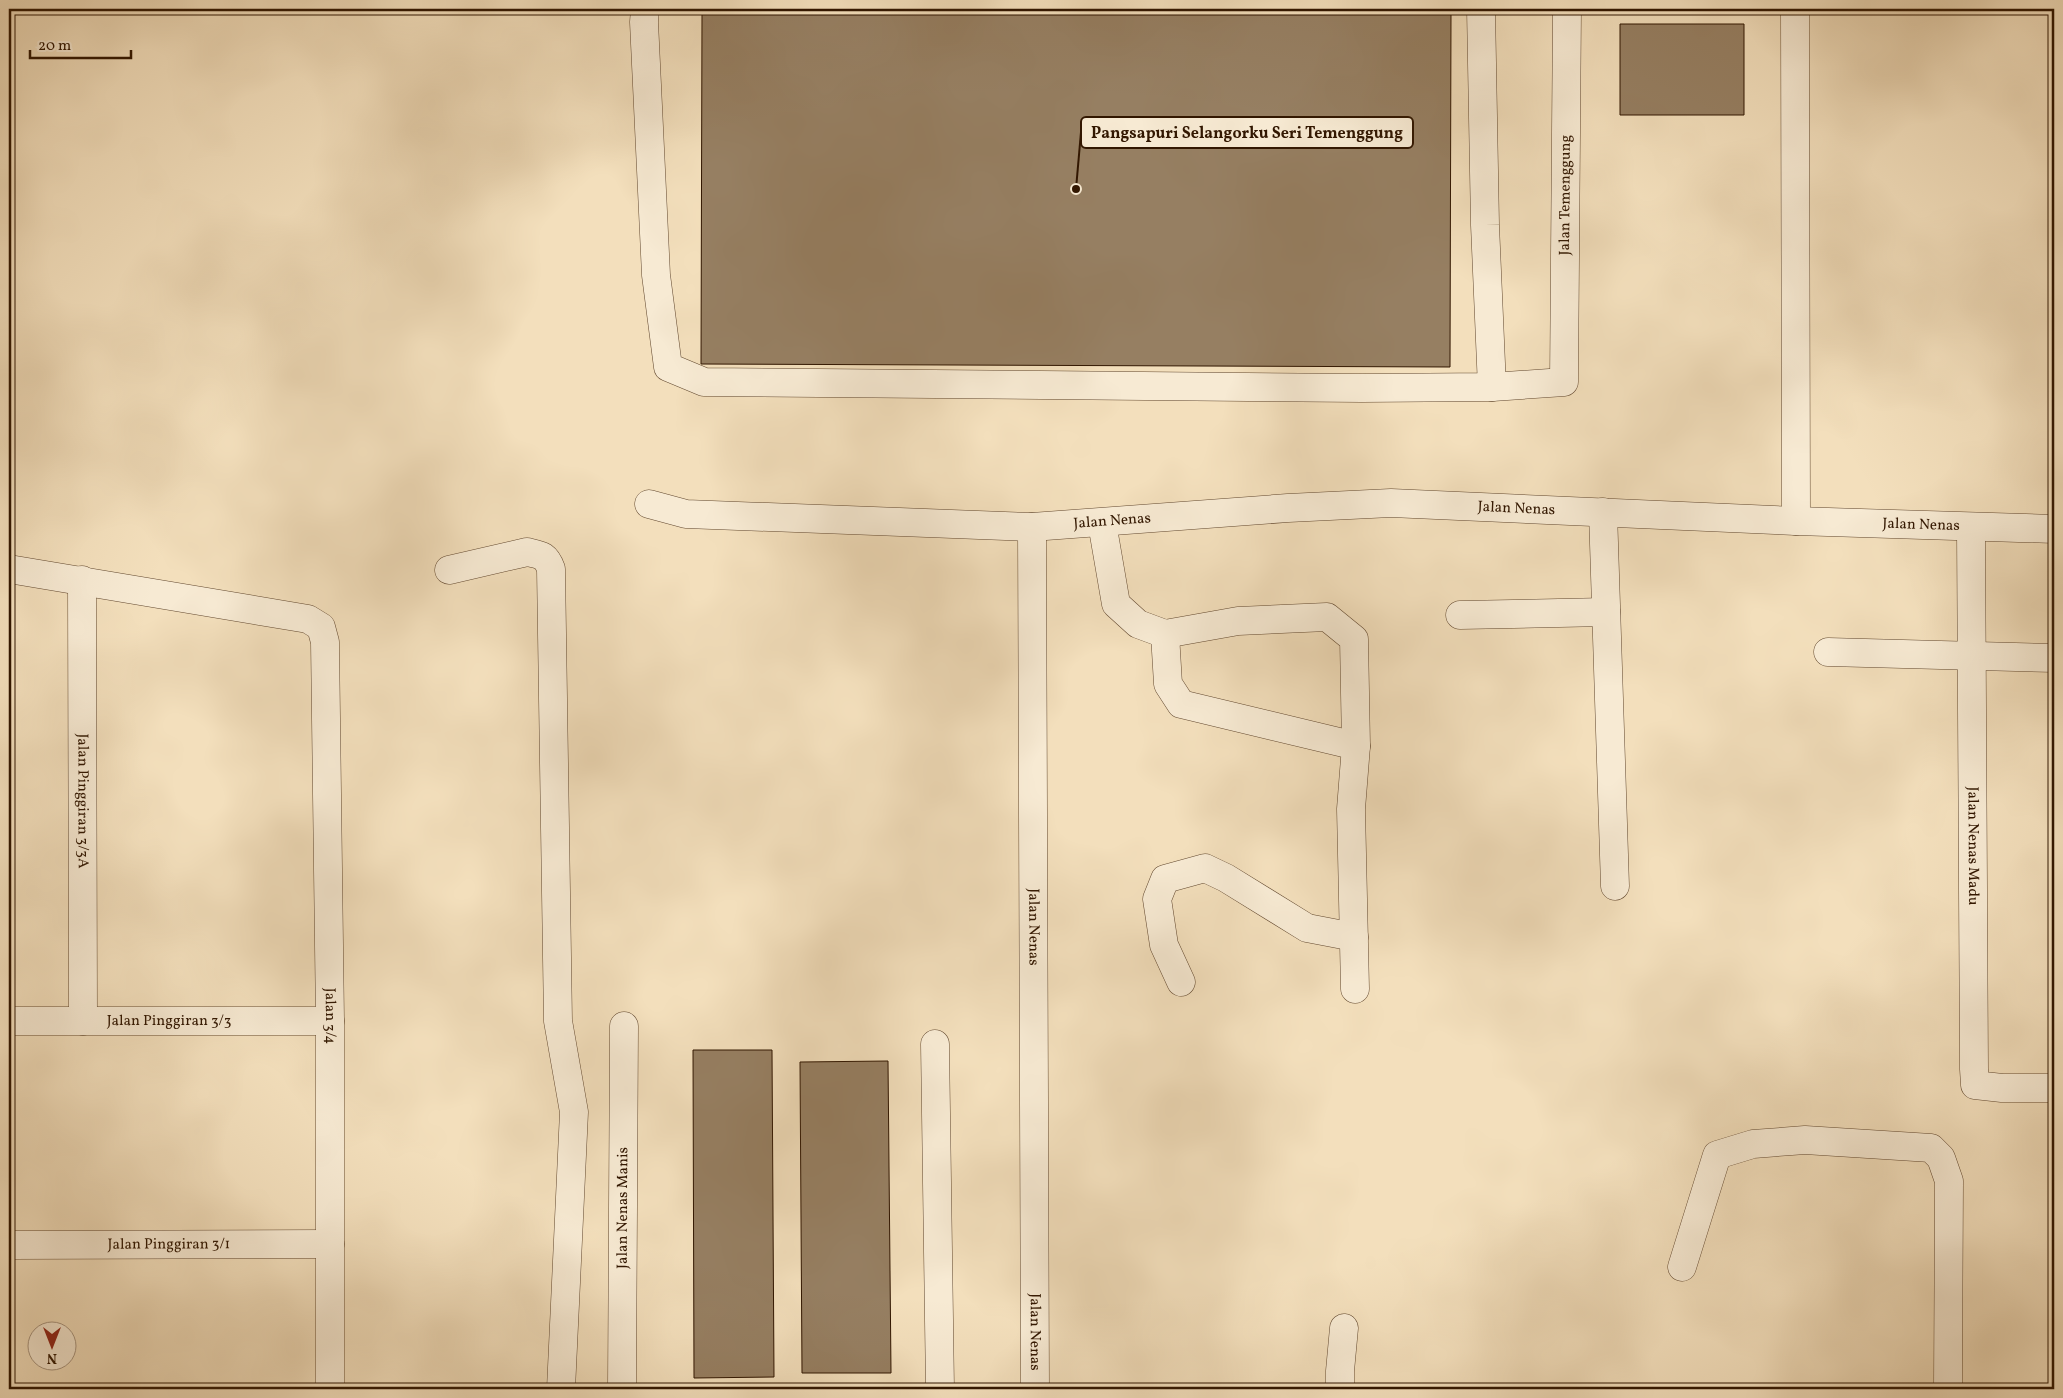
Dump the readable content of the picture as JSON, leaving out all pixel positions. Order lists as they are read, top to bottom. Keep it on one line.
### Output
{"streets":{"street":["Jalan Temenggung","Jalan Nenas","Jalan Pinggiran 3/3A","Jalan Nenas Madu","Jalan 3/4","Jalan Pinggiran 3/3","Jalan Nenas Manis","Jalan Pinggiran 3/1"]},"crossings":[["Jalan Nenas","Jalan Nenas Madu"],["Jalan Pinggiran 3/3A","Jalan 3/4"],["Jalan Pinggiran 3/3A","Jalan Pinggiran 3/3"],["Jalan 3/4","Jalan Pinggiran 3/3"],["Jalan 3/4","Jalan Pinggiran 3/1"]],"places":["Pangsapuri Selangorku Seri Temenggung"],"scale_bar":"20 m","north":"bottom"}
